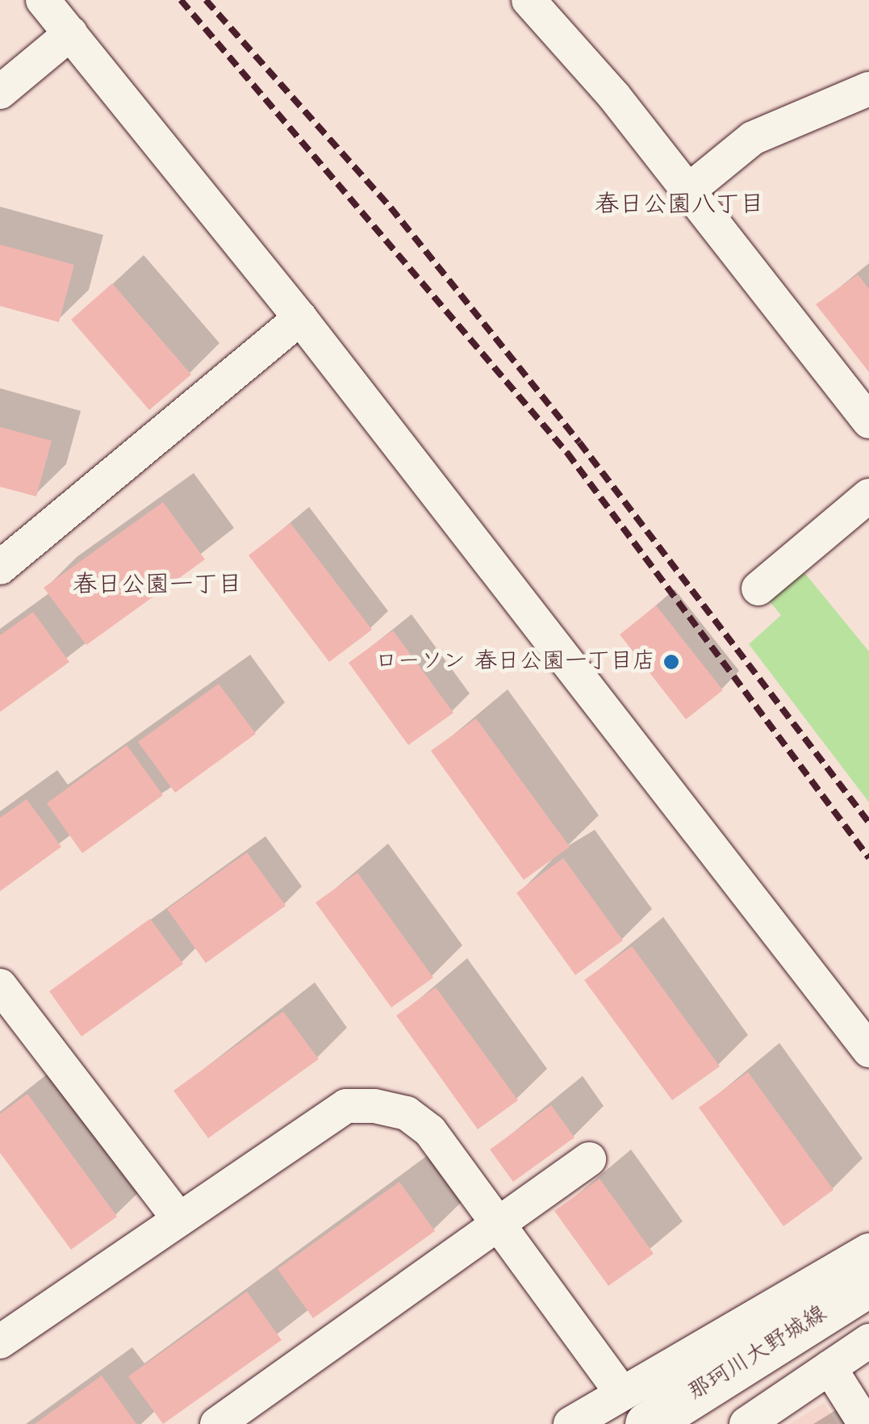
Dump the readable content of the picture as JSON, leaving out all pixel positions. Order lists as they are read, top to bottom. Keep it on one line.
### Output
{"streets":{"main road":["那珂川大野城線"]},"districts":["春日公園八丁目","春日公園一丁目"],"places":["ローソン 春日公園一丁目店"]}
